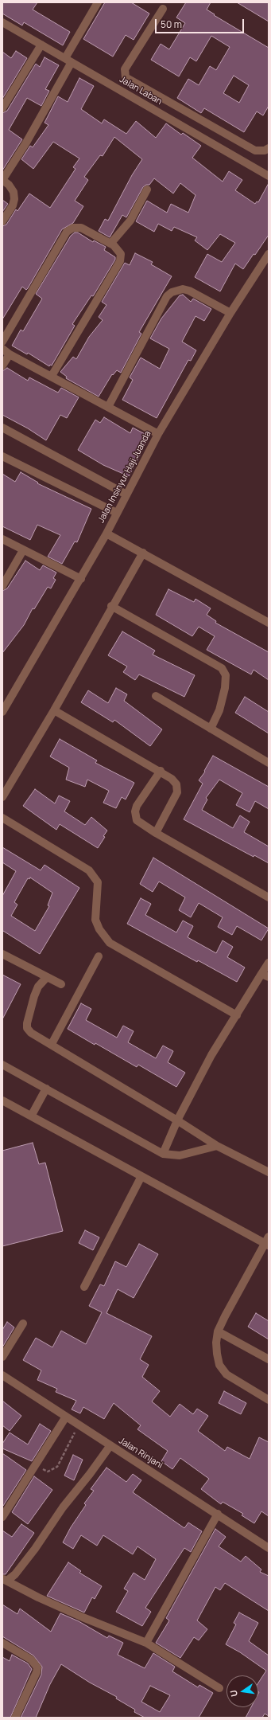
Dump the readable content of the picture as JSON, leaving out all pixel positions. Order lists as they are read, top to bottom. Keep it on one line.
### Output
{"streets":{"street":["Jalan Laban","Jalan Insinyur Haji Juanda","Jalan Rinjani"]},"scale_bar":"50 m","north":"left"}
